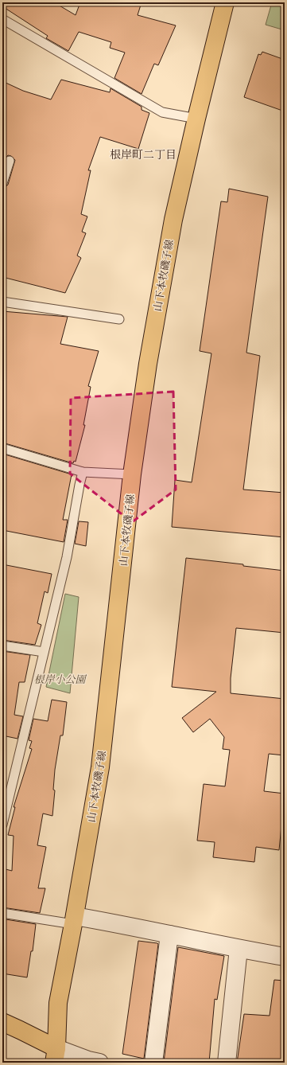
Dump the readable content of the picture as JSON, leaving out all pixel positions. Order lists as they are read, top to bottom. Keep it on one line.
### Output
{"streets":{"main road":["山下本牧磯子線"]},"districts":["根岸町二丁目"],"parks":["根岸小公園"]}
